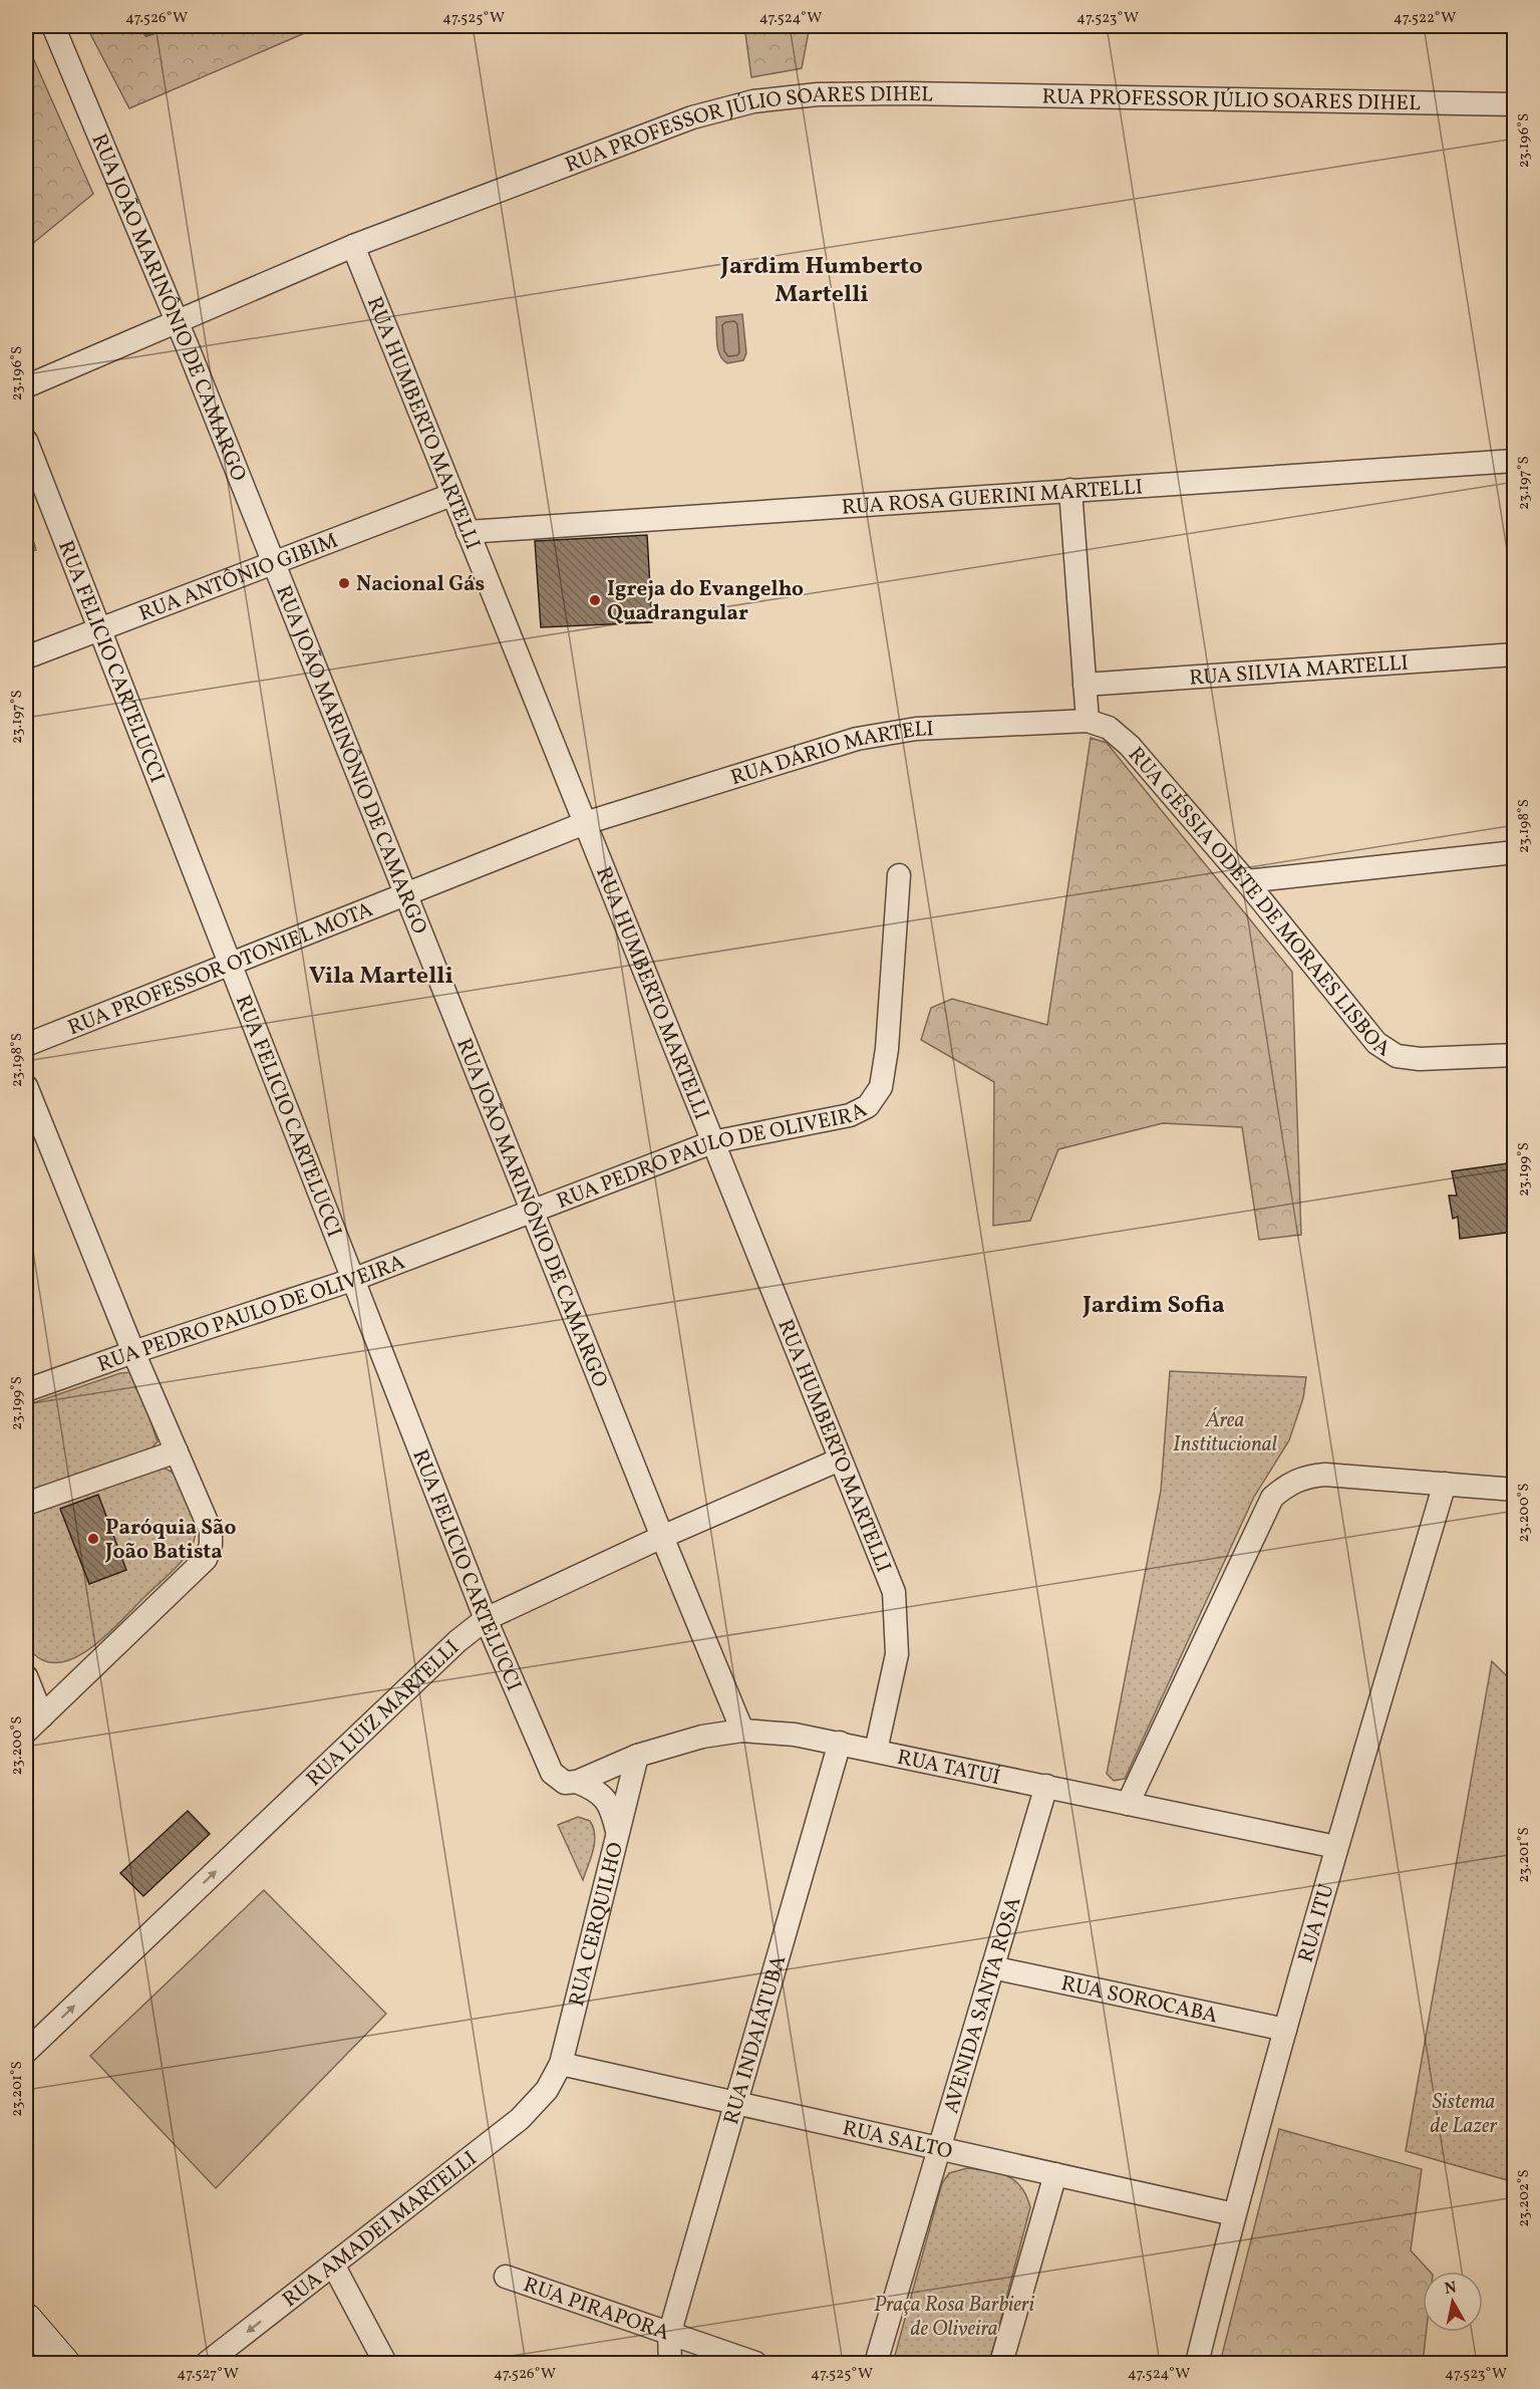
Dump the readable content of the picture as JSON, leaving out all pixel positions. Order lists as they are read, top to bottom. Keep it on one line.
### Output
{"streets":{"street":["RUA PROFESSOR JÚLIO SOARES DIHEL","RUA JOÃO MARINÔNIO DE CAMARGO","RUA HUMBERTO MARTELLI","RUA ROSA GUERINI MARTELLI","RUA ANTÔNIO GIBIM","RUA FELICIO CARTELUCCI","RUA SILVIA MARTELLI","RUA DÁRIO MARTELI","RUA GÉSSIA ODETE DE MORAES LISBOA","RUA PROFESSOR OTONIEL MOTA","RUA PEDRO PAULO DE OLIVEIRA","RUA LUIZ MARTELLI","RUA TATUÍ","RUA ITU","RUA CERQUILHO","RUA SOROCABA","AVENIDA SANTA ROSA","RUA INDAIÁTUBA","RUA SALTO","RUA AMADEI MARTELLI","RUA PIRAPORA"]},"crossings":[["RUA PROFESSOR JÚLIO SOARES DIHEL","RUA JOÃO MARINÔNIO DE CAMARGO"],["RUA PROFESSOR JÚLIO SOARES DIHEL","RUA HUMBERTO MARTELLI"],["RUA JOÃO MARINÔNIO DE CAMARGO","RUA ANTÔNIO GIBIM"],["RUA JOÃO MARINÔNIO DE CAMARGO","RUA PROFESSOR OTONIEL MOTA"],["RUA JOÃO MARINÔNIO DE CAMARGO","RUA PEDRO PAULO DE OLIVEIRA"],["RUA JOÃO MARINÔNIO DE CAMARGO","RUA LUIZ MARTELLI"],["RUA JOÃO MARINÔNIO DE CAMARGO","RUA TATUÍ"],["RUA HUMBERTO MARTELLI","RUA ROSA GUERINI MARTELLI"],["RUA HUMBERTO MARTELLI","RUA ANTÔNIO GIBIM"],["RUA HUMBERTO MARTELLI","RUA DÁRIO MARTELI"],["RUA HUMBERTO MARTELLI","RUA PROFESSOR OTONIEL MOTA"],["RUA HUMBERTO MARTELLI","RUA PEDRO PAULO DE OLIVEIRA"],["RUA HUMBERTO MARTELLI","RUA LUIZ MARTELLI"],["RUA HUMBERTO MARTELLI","RUA TATUÍ"],["RUA ANTÔNIO GIBIM","RUA FELICIO CARTELUCCI"],["RUA FELICIO CARTELUCCI","RUA PROFESSOR OTONIEL MOTA"],["RUA FELICIO CARTELUCCI","RUA PEDRO PAULO DE OLIVEIRA"],["RUA FELICIO CARTELUCCI","RUA LUIZ MARTELLI"],["RUA FELICIO CARTELUCCI","RUA TATUÍ"],["RUA DÁRIO MARTELI","RUA GÉSSIA ODETE DE MORAES LISBOA"],["RUA DÁRIO MARTELI","RUA PROFESSOR OTONIEL MOTA"],["RUA TATUÍ","RUA ITU"],["RUA TATUÍ","RUA CERQUILHO"],["RUA TATUÍ","AVENIDA SANTA ROSA"],["RUA TATUÍ","RUA INDAIÁTUBA"],["RUA ITU","RUA SOROCABA"],["RUA ITU","RUA SALTO"],["RUA CERQUILHO","RUA SALTO"],["RUA CERQUILHO","RUA AMADEI MARTELLI"],["RUA SOROCABA","AVENIDA SANTA ROSA"],["AVENIDA SANTA ROSA","RUA SALTO"],["RUA INDAIÁTUBA","RUA SALTO"],["RUA INDAIÁTUBA","RUA PIRAPORA"]],"one_way":["RUA LUIZ MARTELLI","RUA AMADEI MARTELLI"],"districts":["Jardim Humberto Martelli","Vila Martelli","Jardim Sofia"],"parks":["Área Institucional","Sistema de Lazer","Praça Rosa Barbieri de Oliveira"],"places":["Nacional Gás","Igreja do Evangelho Quadrangular","Paróquia São João Batista"],"north":"top","coordinates":["47.526°W","47.525°W","47.524°W","47.523°W","47.522°W","23.196°S","23.197°S","23.198°S","23.199°S","23.200°S","23.201°S","23.202°S","47.527°W"]}
